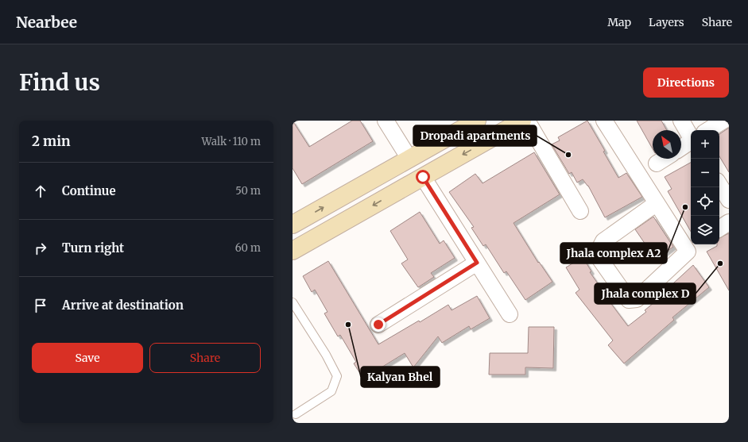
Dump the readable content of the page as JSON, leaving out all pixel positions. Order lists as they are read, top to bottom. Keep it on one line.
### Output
{"places":["Dropadi apartments","Jhala complex A2","Jhala complex D","Kalyan Bhel"],"north":"top left","page":{"header":"Nearbee","nav":["Map","Layers","Share"],"buttons":["Directions",["Save","Share"]],"title":"Find us","heading":["2 min","Walk · 110 m"],"map_buttons":["+","−"],"list":[["Continue","50 m"],["Turn right","60 m"],"Arrive at destination"]}}
